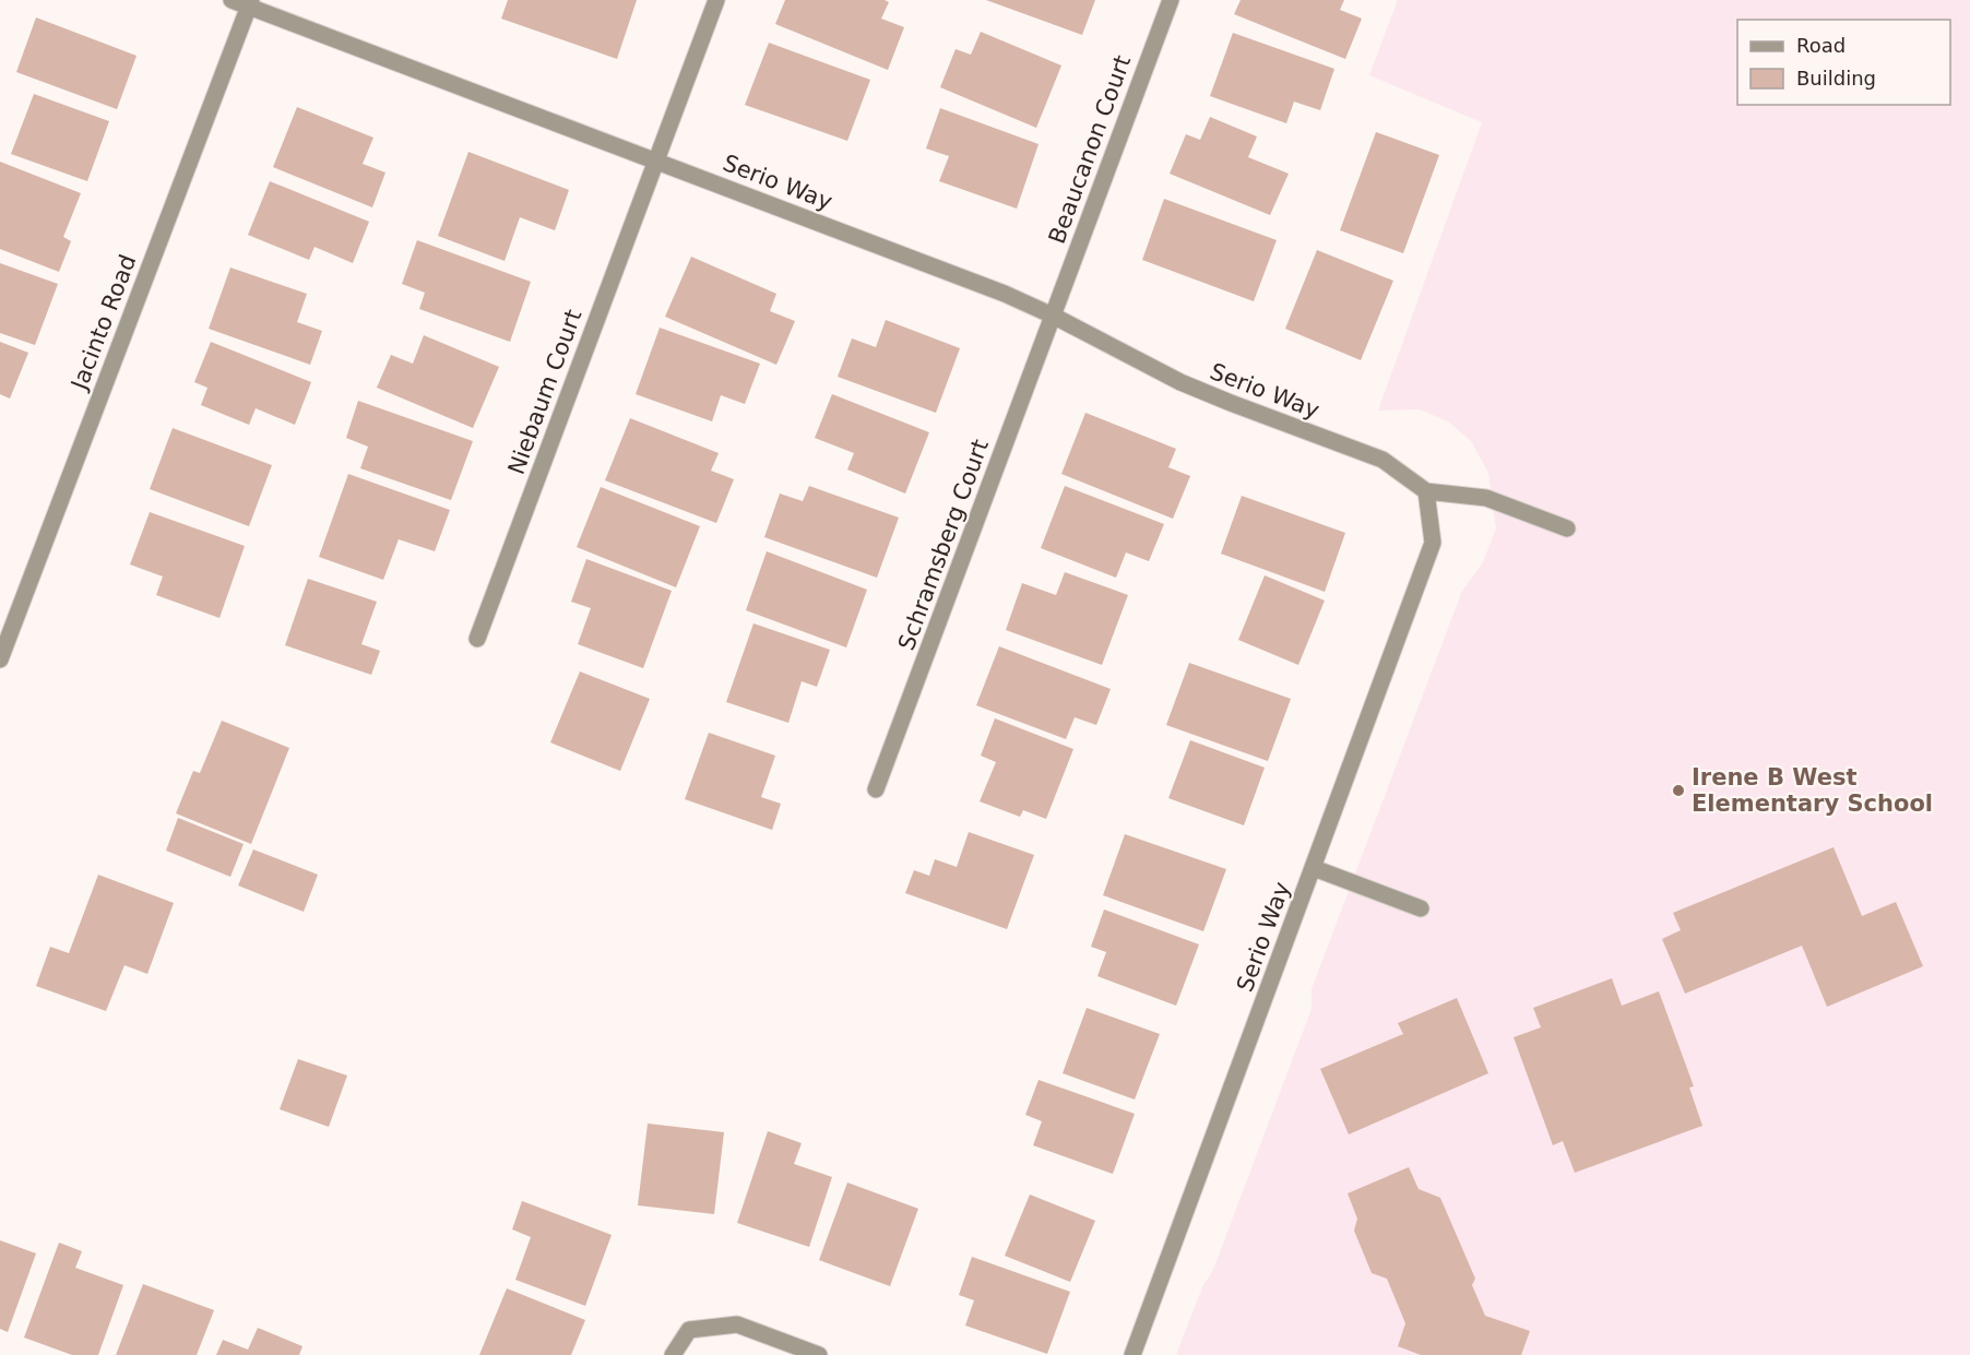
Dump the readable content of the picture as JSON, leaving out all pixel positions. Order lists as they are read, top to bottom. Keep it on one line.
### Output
{"streets":{"street":["Beaucanon Court","Serio Way","Jacinto Road","Niebaum Court","Schramsberg Court"]},"crossings":[["Beaucanon Court","Serio Way"],["Beaucanon Court","Schramsberg Court"],["Serio Way","Jacinto Road"],["Serio Way","Niebaum Court"],["Serio Way","Schramsberg Court"]],"places":["Irene B West Elementary School"],"legend":["Road","Building"]}
